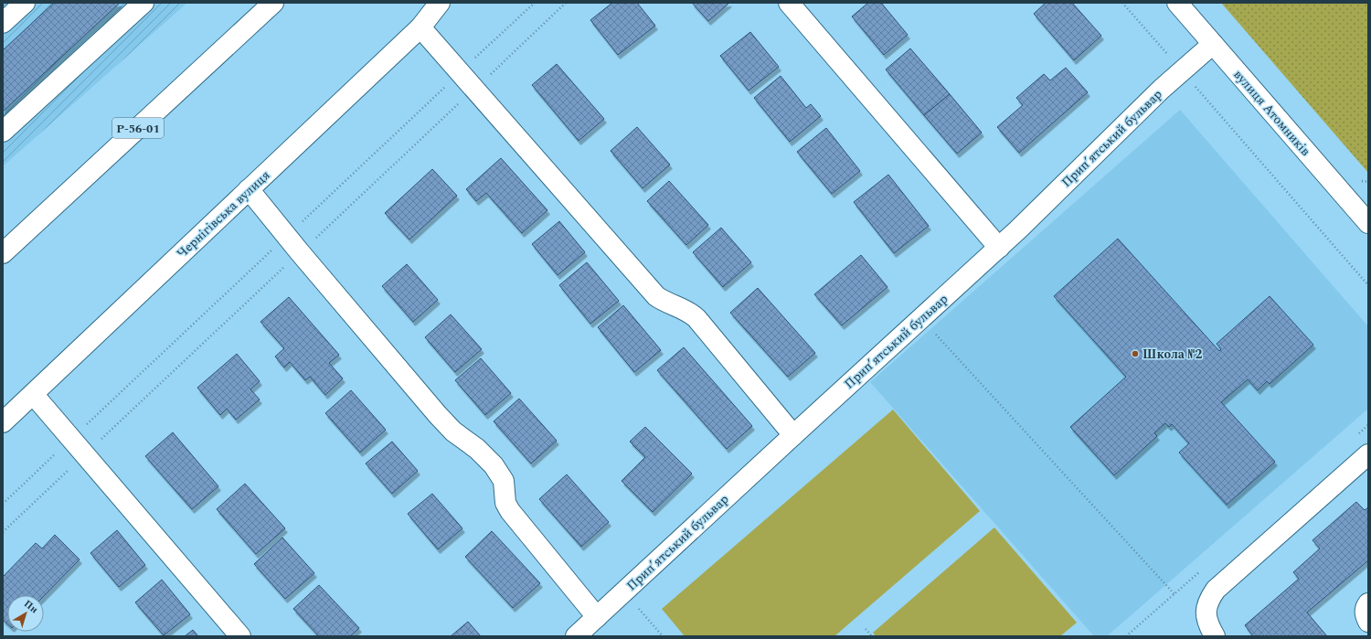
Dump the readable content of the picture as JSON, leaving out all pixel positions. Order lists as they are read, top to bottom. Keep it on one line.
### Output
{"streets":{"street":["вулиця Атомників","Р-56-01","Припʼятський бульвар","Чернігівська вулиця"]},"crossings":[["вулиця Атомників","Припʼятський бульвар"]],"places":["Школа №2"],"north":"top right"}
